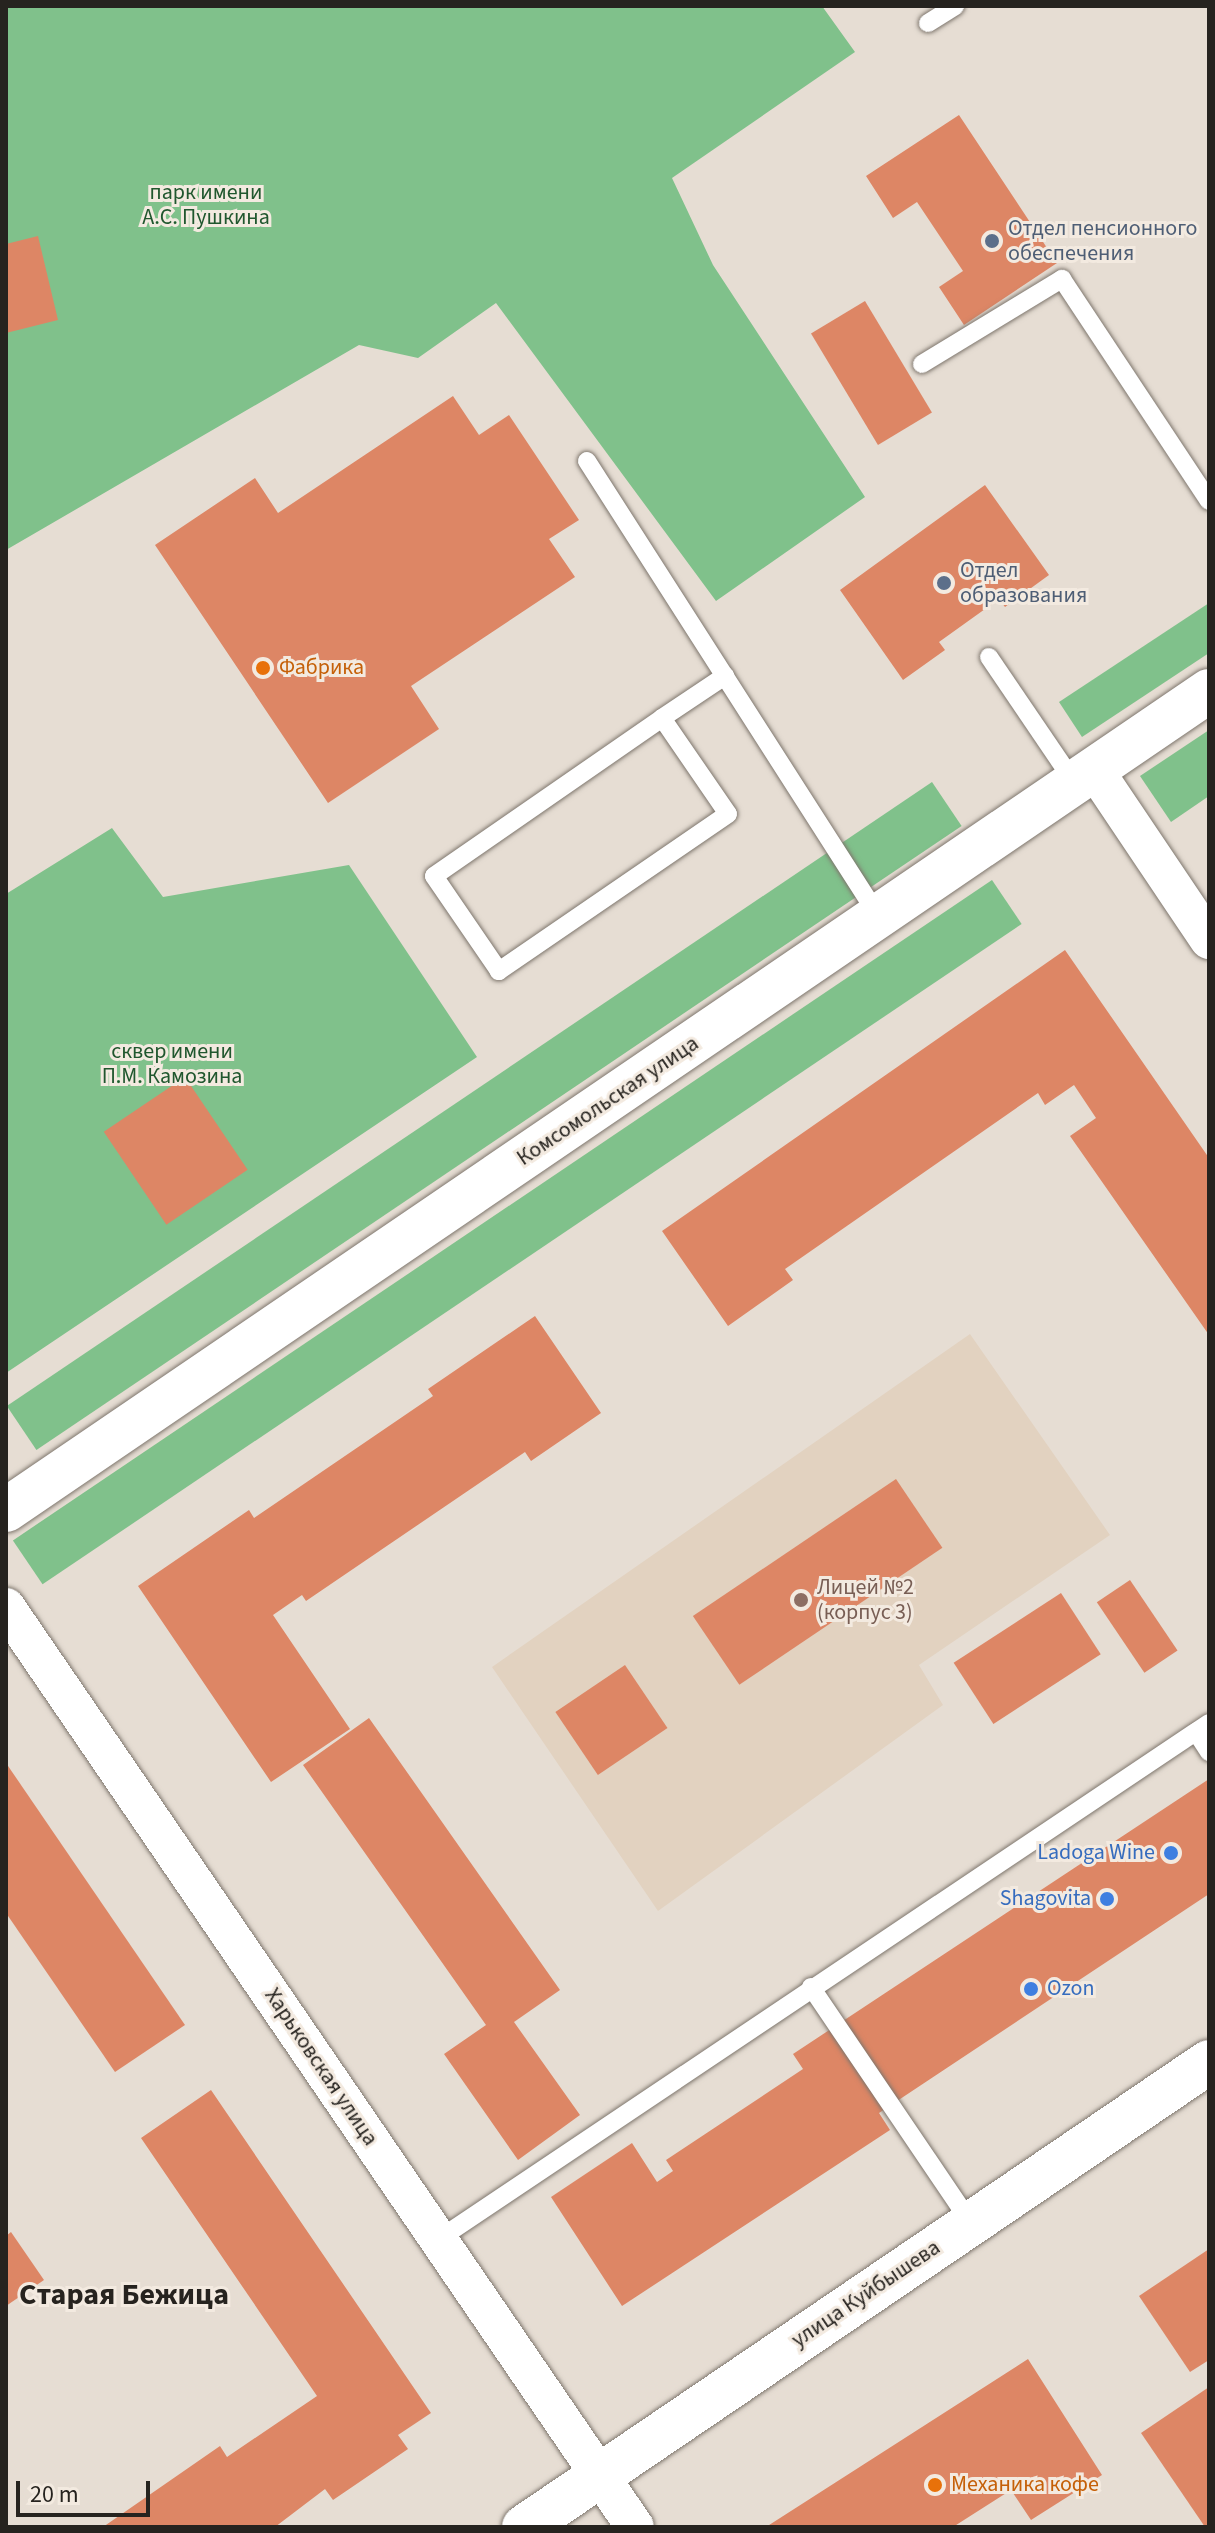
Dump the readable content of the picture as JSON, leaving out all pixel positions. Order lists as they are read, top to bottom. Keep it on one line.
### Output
{"streets":{"street":["Комсомольская улица","Харьковская улица","улица Куйбышева"]},"crossings":[["Харьковская улица","улица Куйбышева"]],"districts":["Cтарая Бежица"],"parks":["парк имени А.С. Пушкина","сквер имени П.М. Камозина"],"places":["Отдел пенсионного обеспечения","Отдел образования","Фабрика","Лицей №2 (корпус 3)","Ladoga Wine","Shagovita","Ozon","Механика кофе"],"scale_bar":"20 m"}
